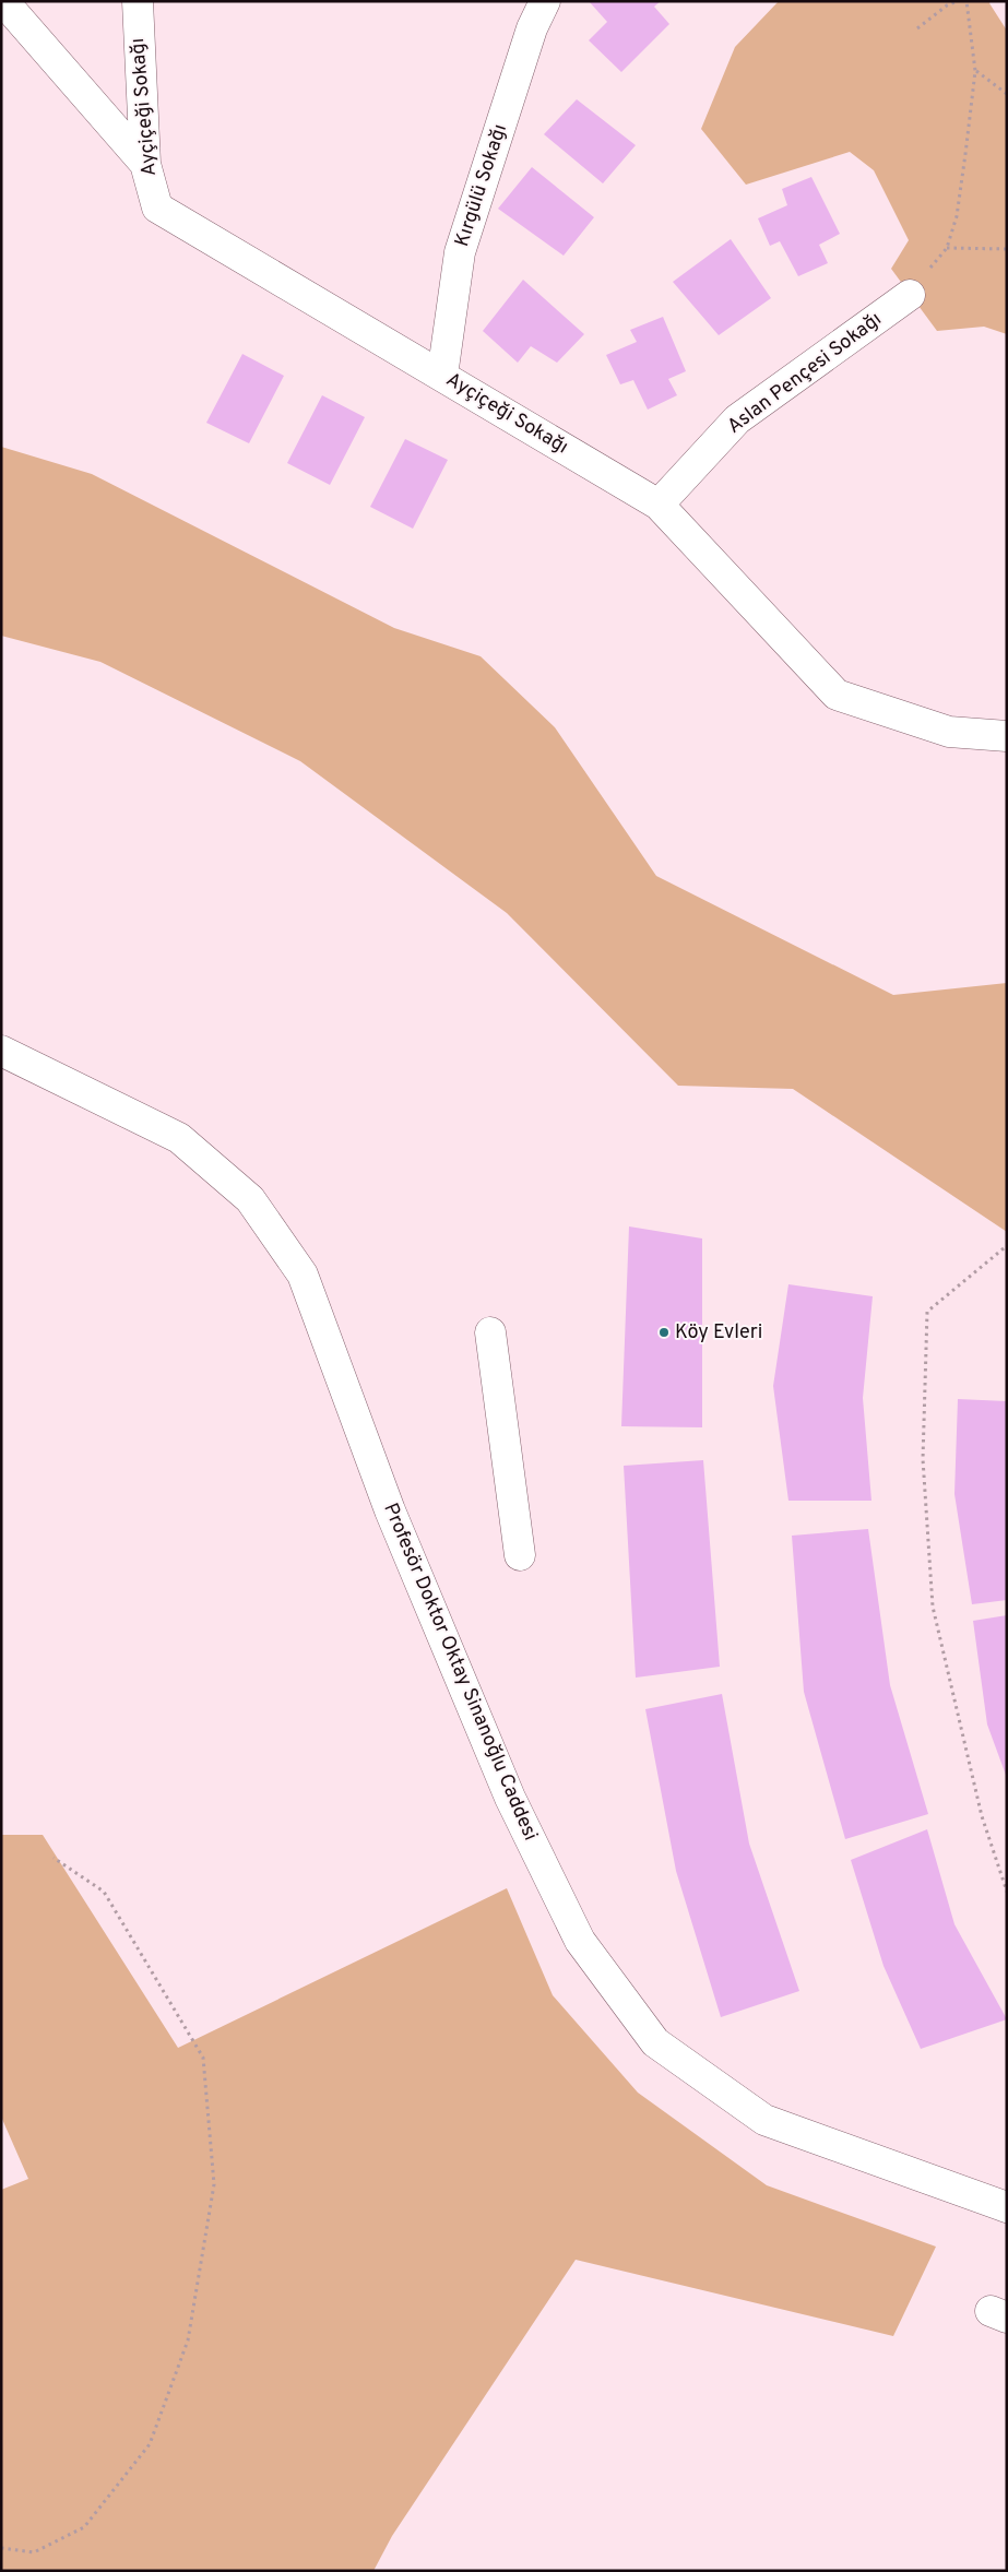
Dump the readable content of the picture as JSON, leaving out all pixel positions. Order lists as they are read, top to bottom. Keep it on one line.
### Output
{"streets":{"street":["Ayçiçeği Sokağı","Kırgülü Sokağı","Aslan Pençesi Sokağı","Profesör Doktor Oktay Sinanoğlu Caddesi"]},"crossings":[["Ayçiçeği Sokağı","Kırgülü Sokağı"],["Ayçiçeği Sokağı","Aslan Pençesi Sokağı"]],"places":["Köy Evleri"]}
